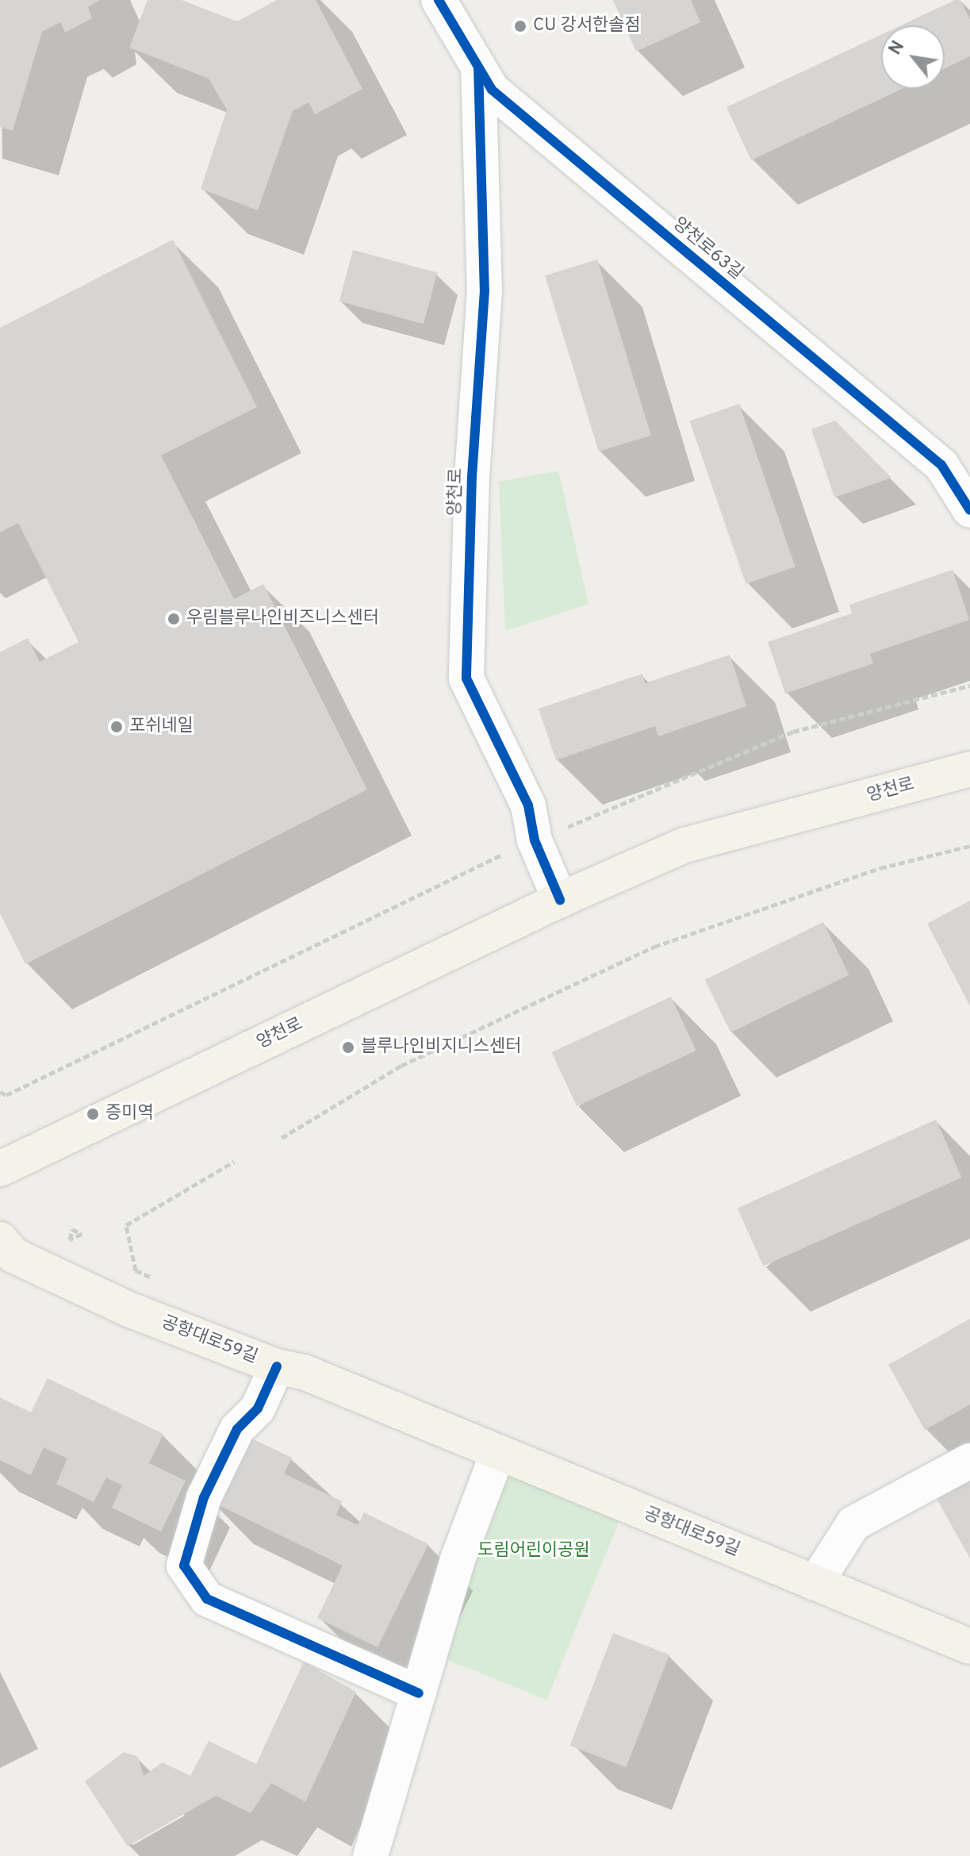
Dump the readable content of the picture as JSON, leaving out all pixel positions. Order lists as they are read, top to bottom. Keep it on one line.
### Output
{"streets":{"main road":["양천로","공항대로59길"],"street":["양천로63길"]},"crossings":[["양천로63길","양천로"]],"parks":["도림어린이공원"],"places":["CU 강서한솔점","우림블루나인비즈니스센터","포쉬네일","블루나인비지니스센터","증미역"],"north":"top left"}
